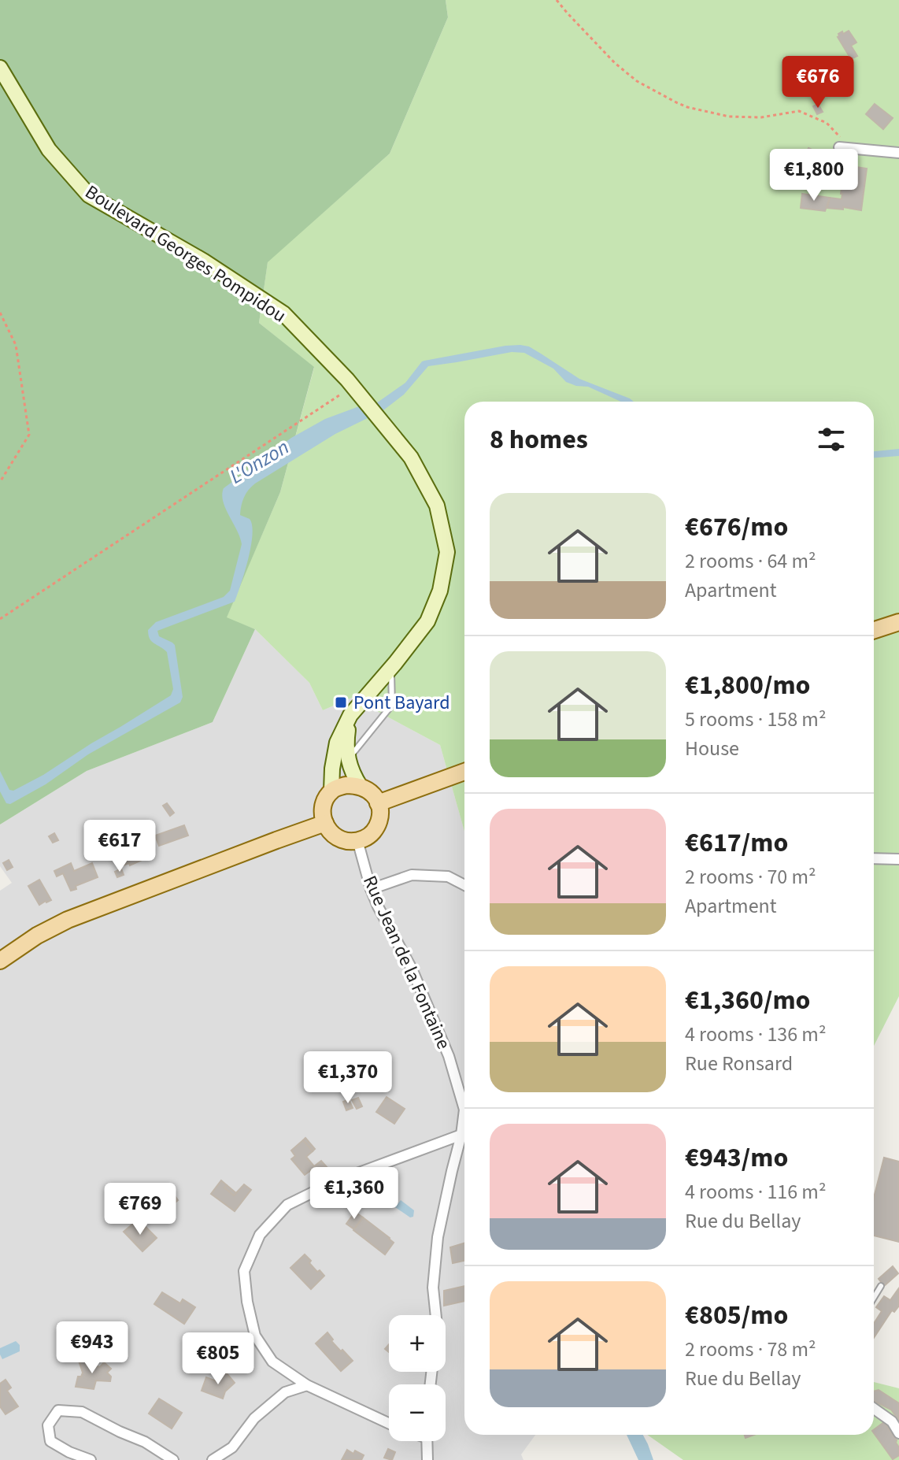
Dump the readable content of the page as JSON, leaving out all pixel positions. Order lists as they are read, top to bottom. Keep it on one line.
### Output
{"streets":{"main road":["Boulevard Georges Pompidou"],"street":["Rue Jean de la Fontaine"]},"crossings":[["Boulevard Georges Pompidou","Rue Jean de la Fontaine"]],"water":["L'Onzon"],"places":{"transit":["Pont Bayard"]},"page":{"price":["€676","€1,800","€617","€1,370","€1,360","€769","€943","€805"],"heading":"8 homes","list":[{"name":"€676/mo","note":"2 rooms · 64 m² · Apartment"},{"name":"€1,800/mo","note":"5 rooms · 158 m² · House"},{"name":"€617/mo","note":"2 rooms · 70 m² · Apartment"},{"name":"€1,360/mo","note":"4 rooms · 136 m² · Rue Ronsard"},{"name":"€943/mo","note":"4 rooms · 116 m² · Rue du Bellay"},{"name":"€805/mo","note":"2 rooms · 78 m² · Rue du Bellay"}],"map_buttons":["+","−"]}}
